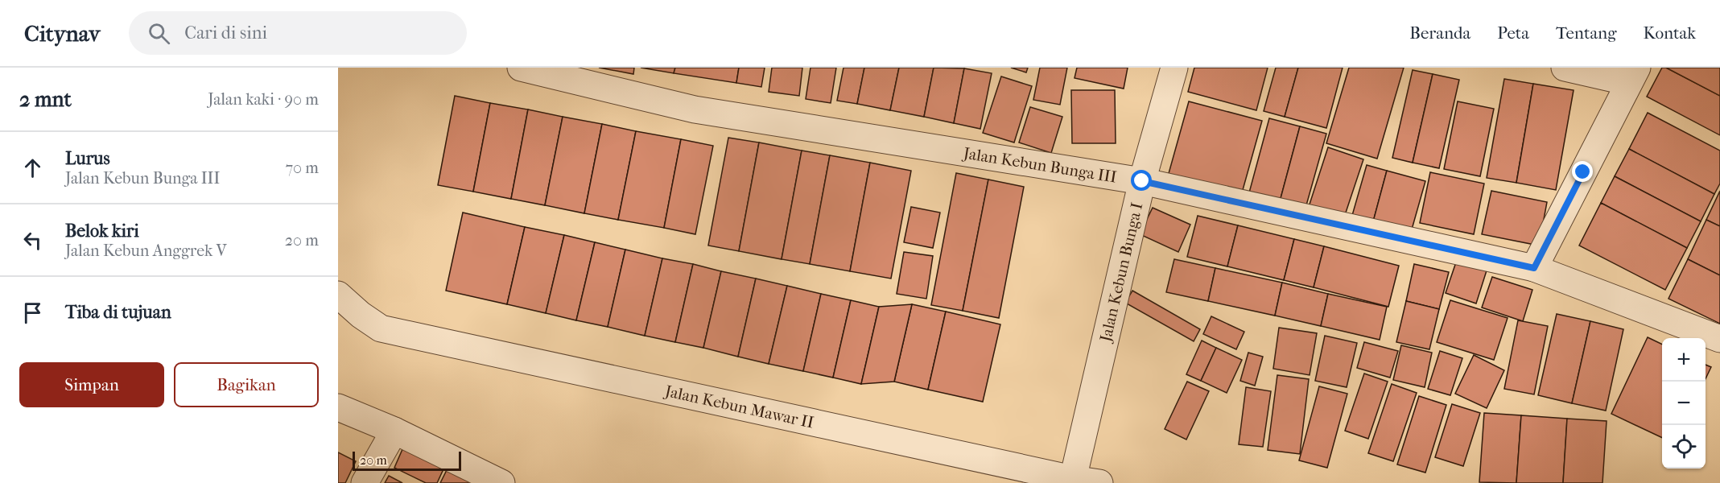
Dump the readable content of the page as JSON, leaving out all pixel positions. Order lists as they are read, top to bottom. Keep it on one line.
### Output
{"streets":{"street":["Jalan Kebun Bunga III","Jalan Kebun Bunga I","Jalan Kebun Mawar II"]},"crossings":[["Jalan Kebun Bunga III","Jalan Kebun Bunga I"],["Jalan Kebun Bunga I","Jalan Kebun Mawar II"]],"scale_bar":"20 m","page":{"header":"Citynav","search":"Cari di sini","nav":["Beranda","Peta","Tentang","Kontak"],"heading":["2 mnt","Jalan kaki · 90 m"],"list":[["Lurus","Jalan Kebun Bunga III","70 m"],["Belok kiri","Jalan Kebun Anggrek V","20 m"],"Tiba di tujuan"],"map_buttons":["+","−"],"buttons":["Simpan","Bagikan"],"scale":"20 m"}}
